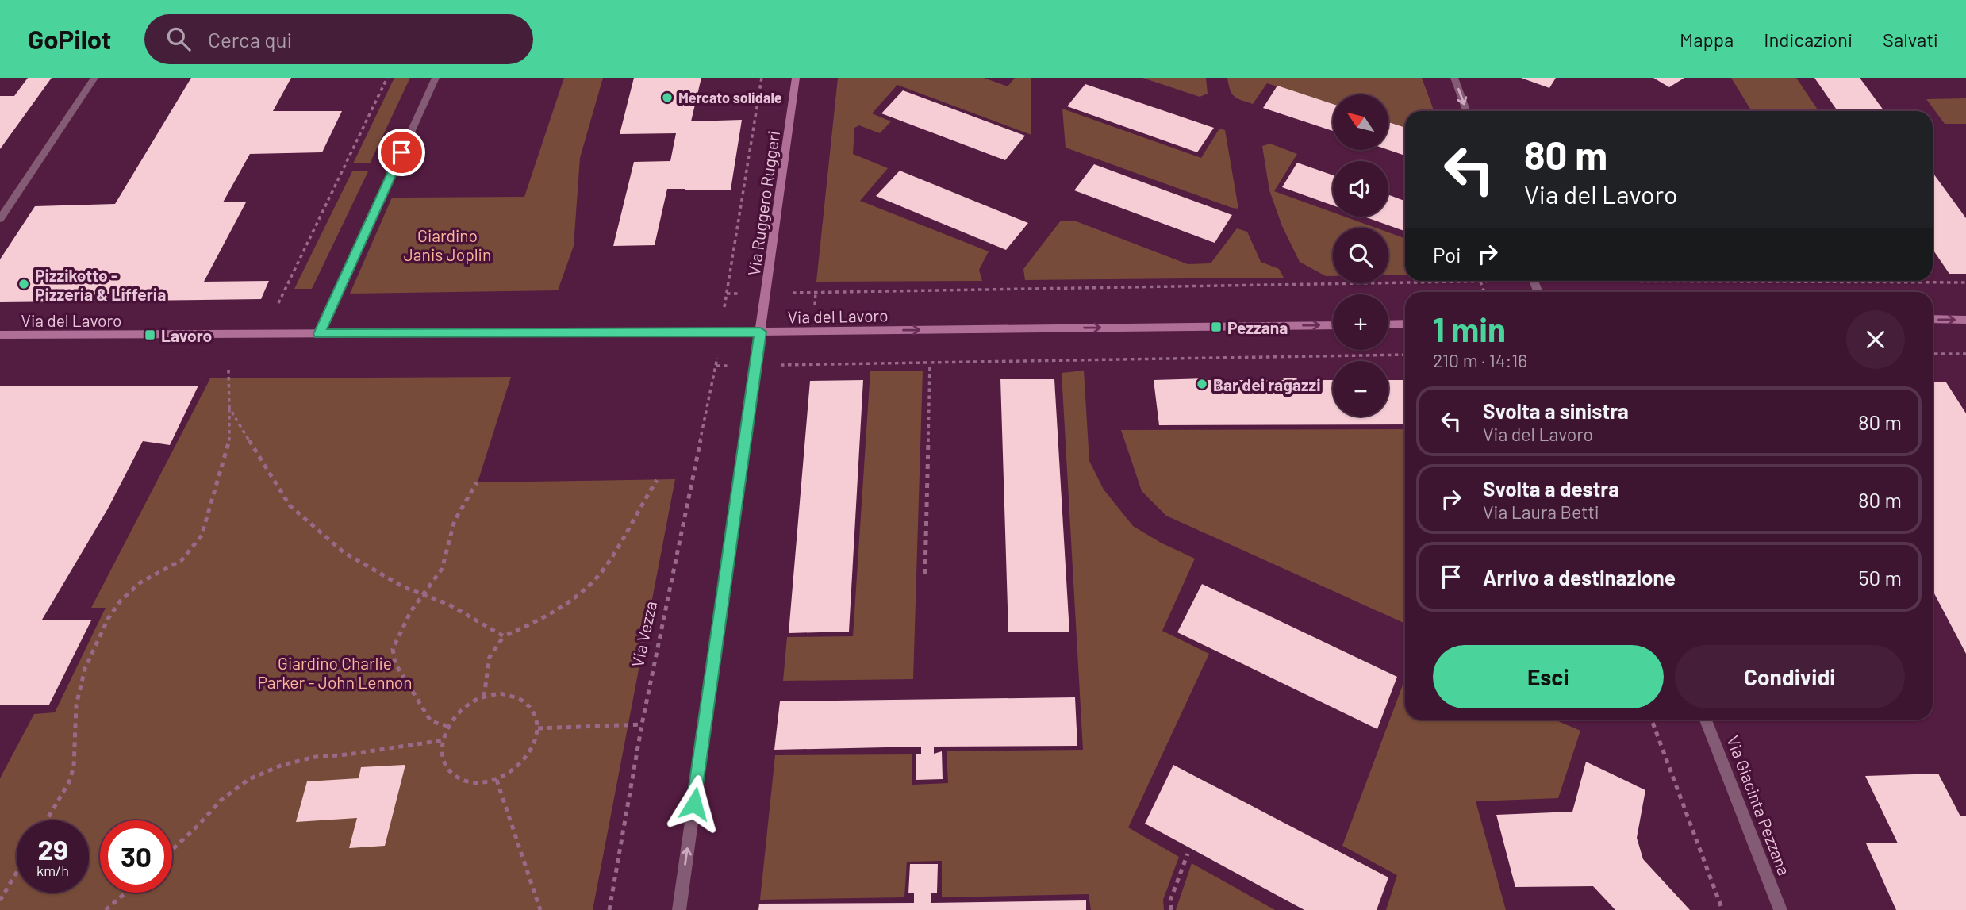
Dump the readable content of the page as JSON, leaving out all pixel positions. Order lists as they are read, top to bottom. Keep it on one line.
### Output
{"streets":{"main road":["Via Ruggero Ruggeri","Via del Lavoro"],"street":["Via Giacinta Pezzana"],"path":["Via Vezza"]},"crossings":[["Via Ruggero Ruggeri","Via del Lavoro"]],"one_way":["Via del Lavoro"],"parks":["Giardino Janis Joplin","Giardino Charlie Parker - John Lennon"],"places":{"other":["Mercato solidale","Pizzikotto - Pizzeria & Lifferia","Bar dei ragazzi"],"transit":["Pezzana","Lavoro"]},"north":"top left","page":{"header":"GoPilot","search":"Cerca qui","nav":["Mappa","Indicazioni","Salvati"],"map_buttons":["+","−"],"turn":["80 m","Via del Lavoro"],"then":"Poi","heading":["1 min","210 m · 14:16"],"list":[{"name":"Svolta a sinistra","note":"Via del Lavoro","value":"80 m"},{"name":"Svolta a destra","note":"Via Laura Betti","value":"80 m"},{"name":"Arrivo a destinazione","value":"50 m"}],"buttons":["Esci","Condividi"],"speed":"29 km/h","limit":"30"}}
